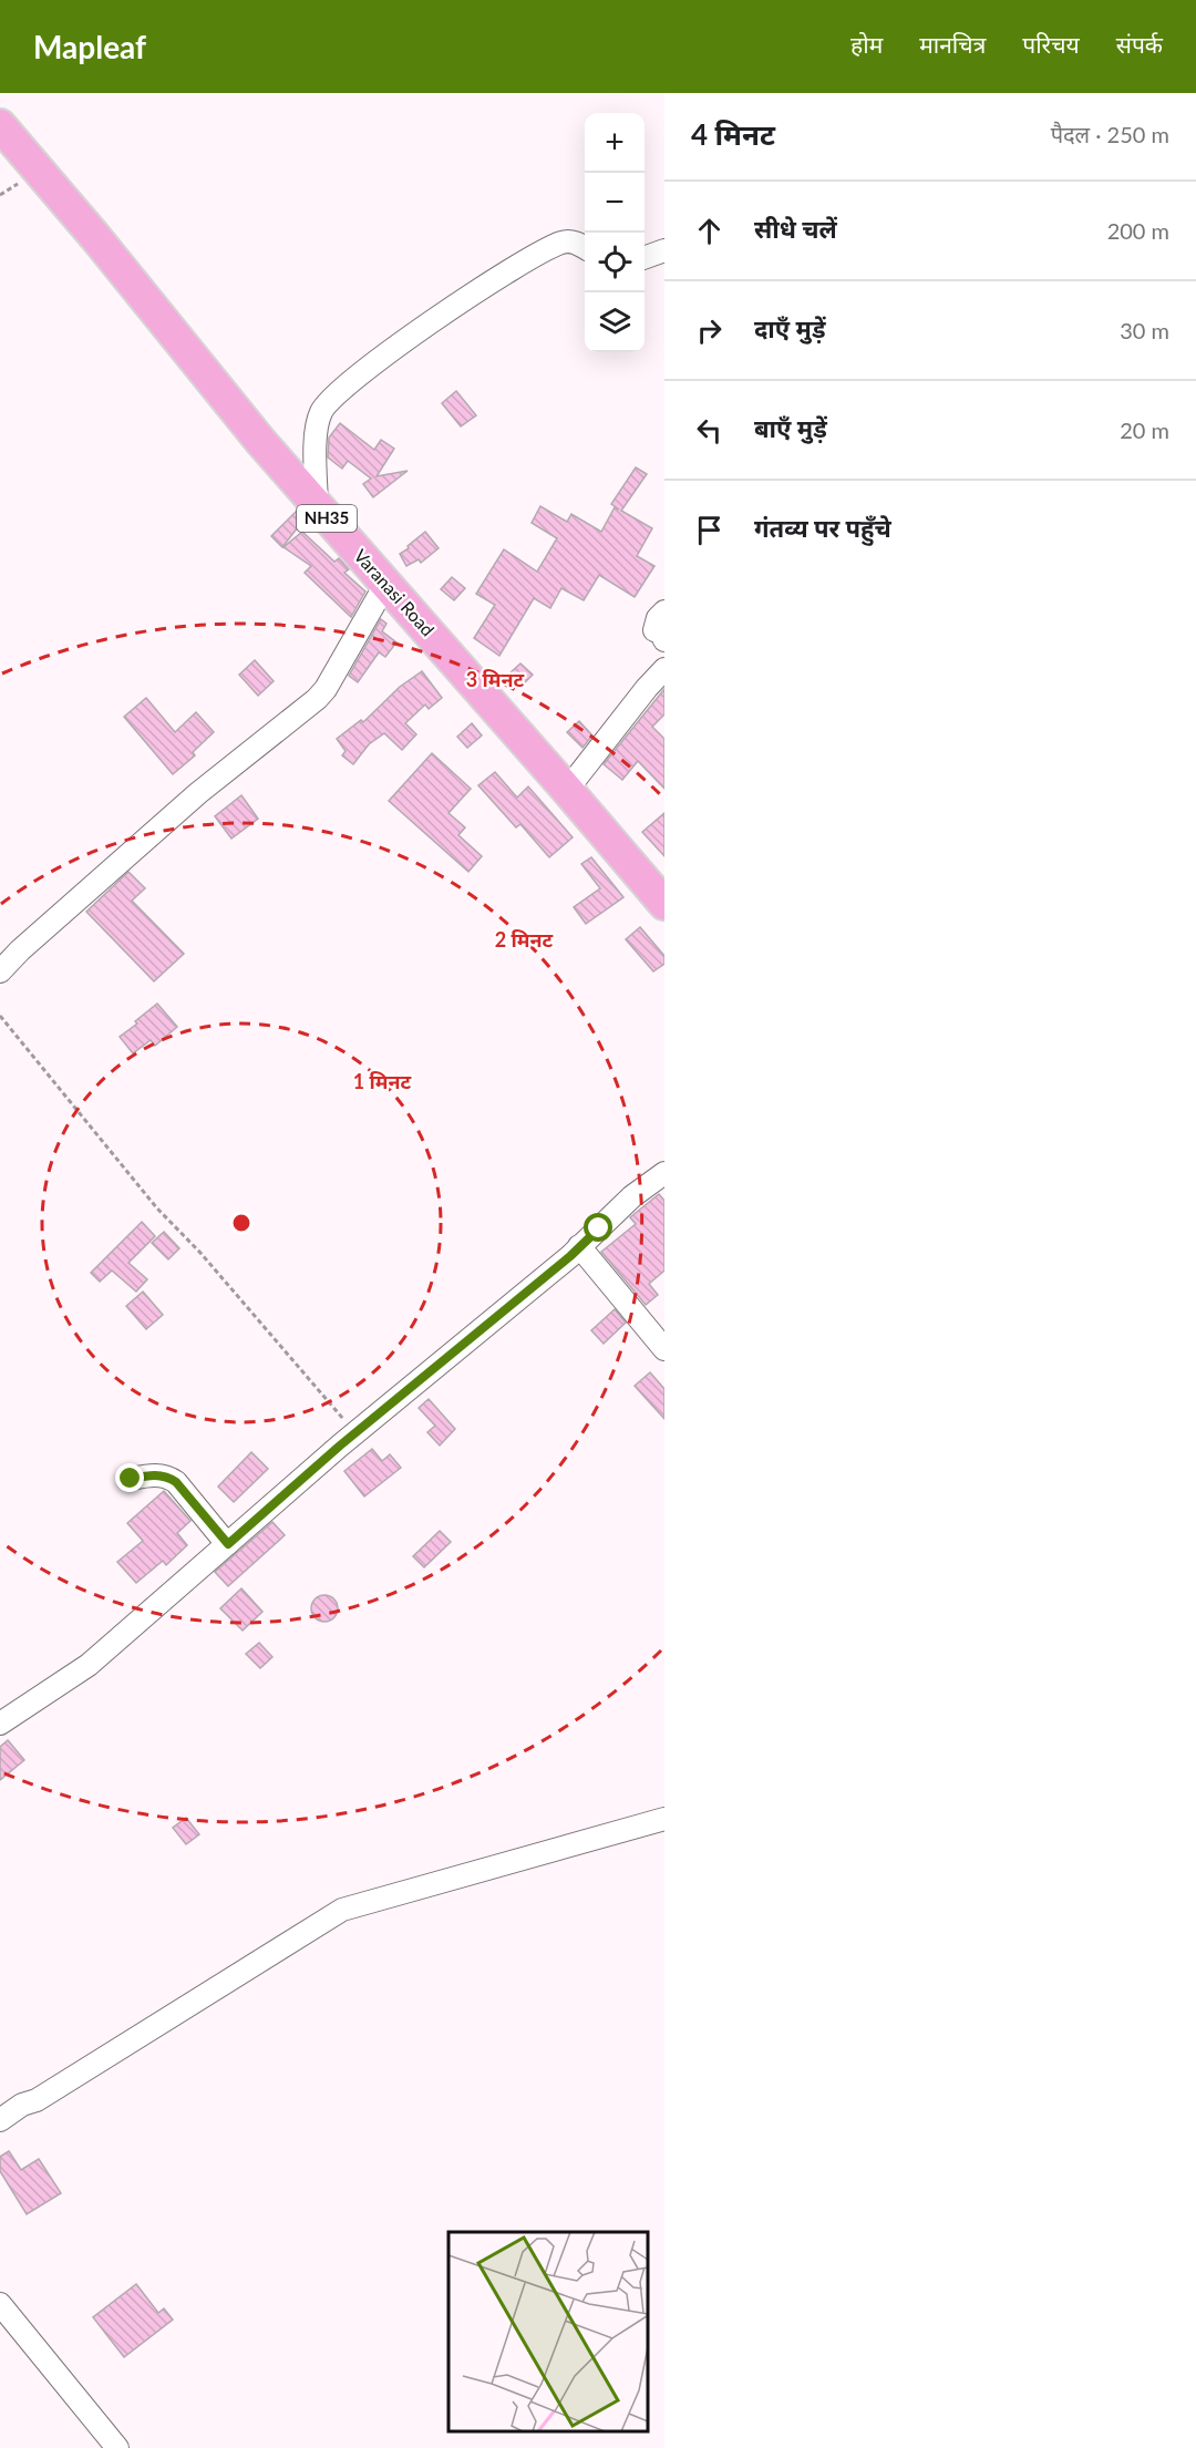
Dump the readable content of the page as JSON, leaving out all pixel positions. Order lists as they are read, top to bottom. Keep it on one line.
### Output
{"streets":{"highway":["NH35","Varanasi Road"]},"page":{"header":"Mapleaf","nav":["होम","मानचित्र","परिचय","संपर्क"],"heading":["4 मिनट","पैदल · 250 m"],"map_buttons":["+","−"],"list":[["सीधे चलें","200 m"],["दाएँ मुड़ें","30 m"],["बाएँ मुड़ें","20 m"],"गंतव्य पर पहुँचे"]},"rings":["3 मिनट","2 मिनट","1 मिनट"]}
